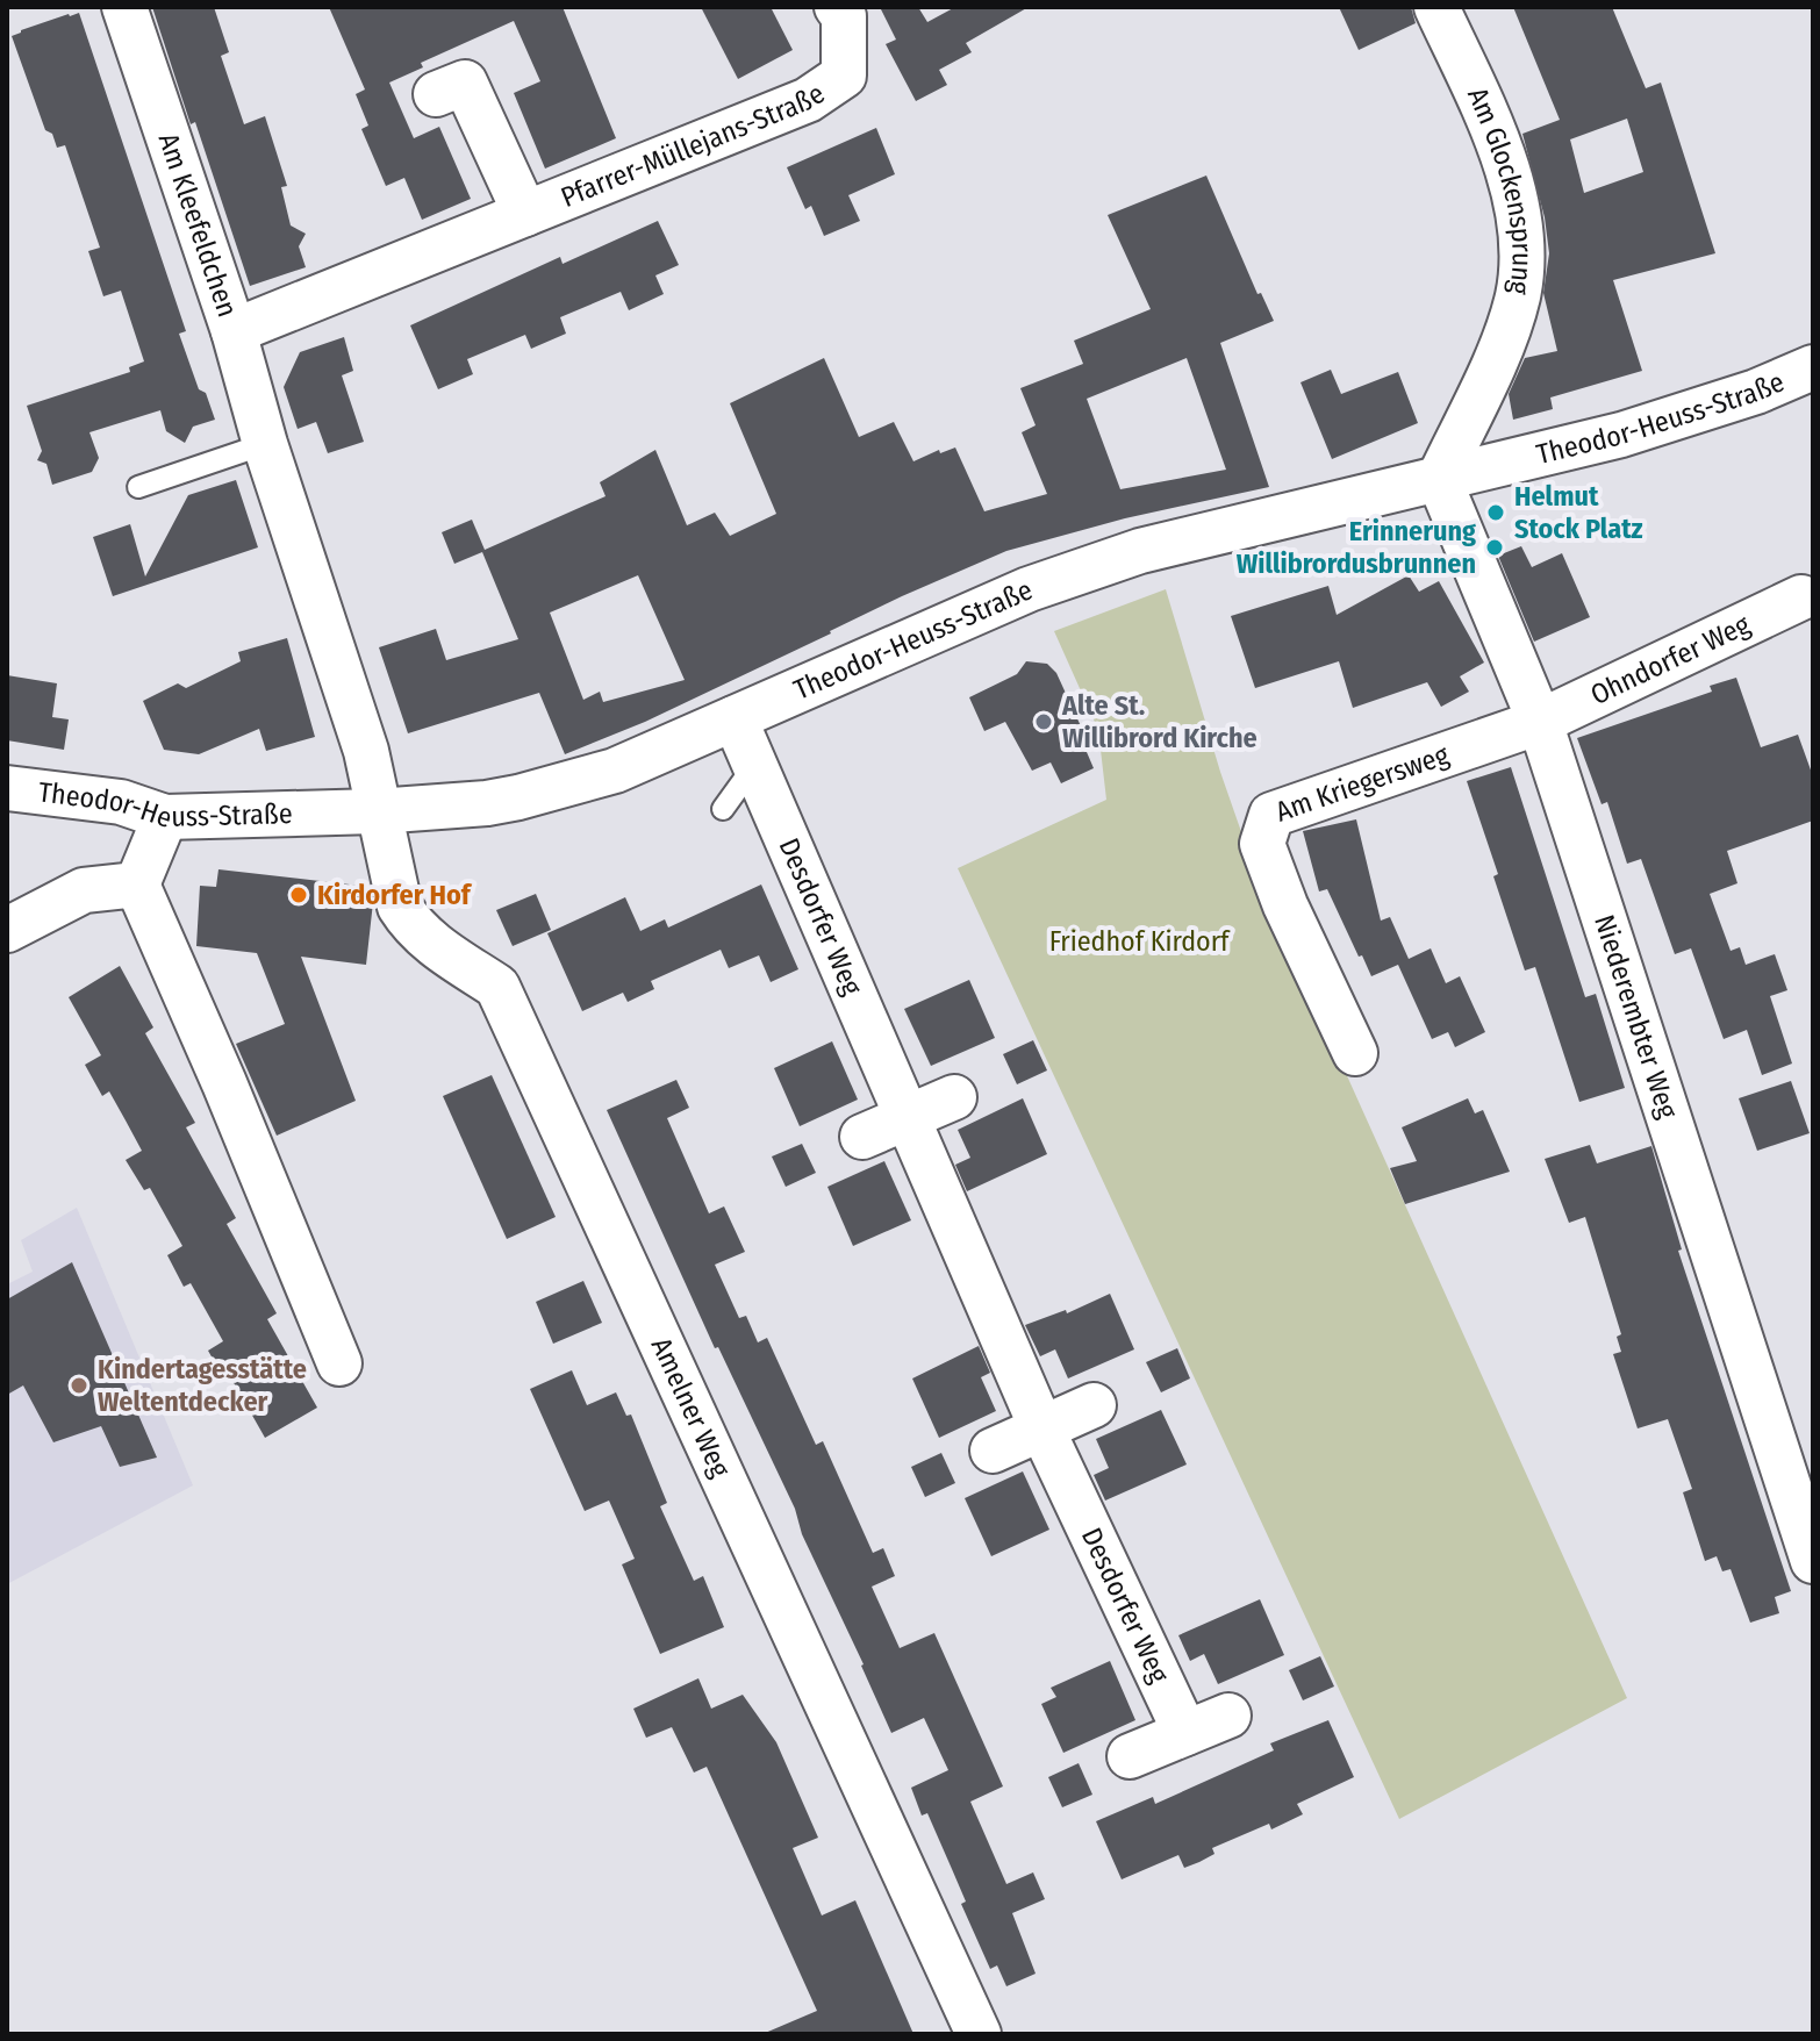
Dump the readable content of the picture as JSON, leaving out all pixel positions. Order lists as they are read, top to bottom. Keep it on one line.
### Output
{"streets":{"street":["Pfarrer-Müllejans-Straße","Am Glockensprung","Am Kleefeldchen","Theodor-Heuss-Straße","Ohndorfer Weg","Am Kriegersweg","Desdorfer Weg","Niederembter Weg","Amelner Weg"]},"crossings":[["Pfarrer-Müllejans-Straße","Am Kleefeldchen"],["Am Glockensprung","Theodor-Heuss-Straße"],["Am Glockensprung","Niederembter Weg"],["Am Kleefeldchen","Theodor-Heuss-Straße"],["Am Kleefeldchen","Amelner Weg"],["Theodor-Heuss-Straße","Desdorfer Weg"],["Theodor-Heuss-Straße","Niederembter Weg"],["Theodor-Heuss-Straße","Amelner Weg"],["Ohndorfer Weg","Am Kriegersweg"],["Ohndorfer Weg","Niederembter Weg"],["Am Kriegersweg","Niederembter Weg"]],"parks":["Friedhof Kirdorf"],"places":["Helmut Stock Platz","Erinnerung Willibrordusbrunnen","Alte St. Willibrord Kirche","Kirdorfer Hof","Kindertagesstätte Weltentdecker"]}
